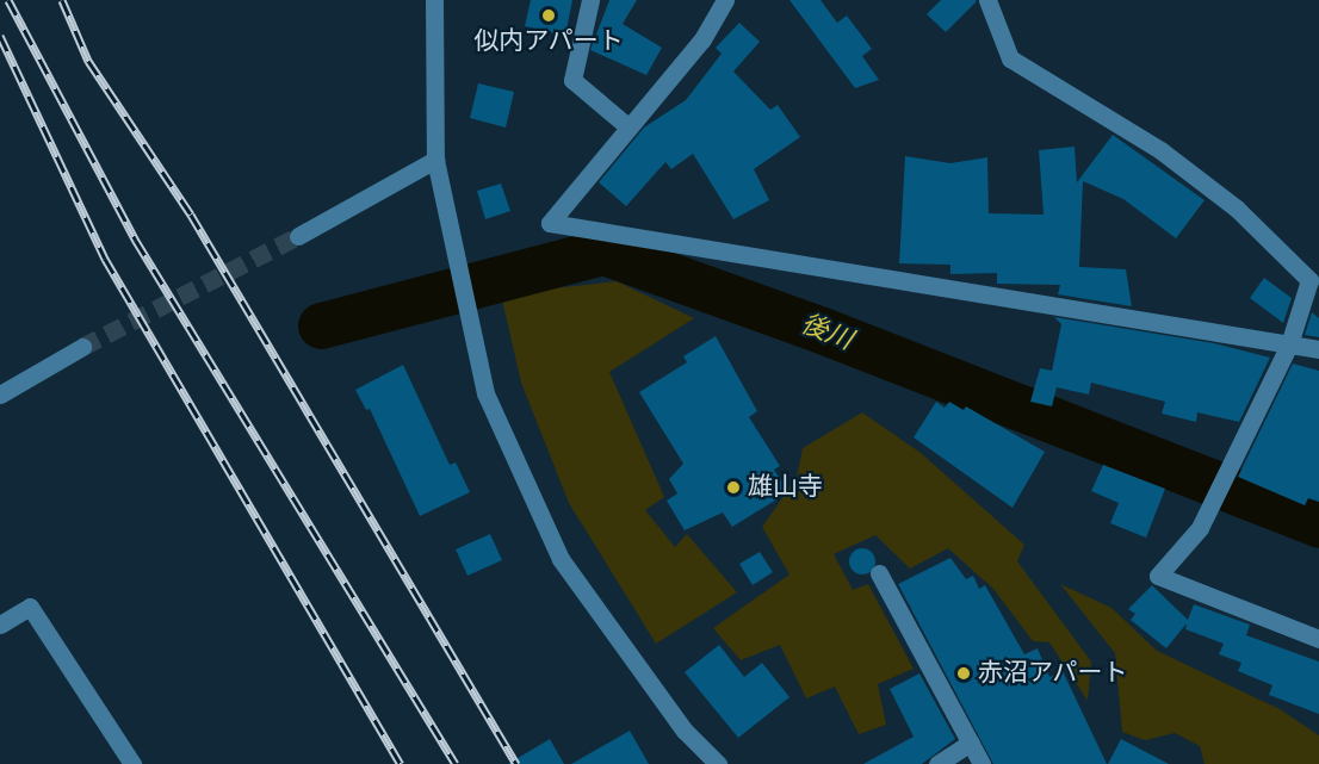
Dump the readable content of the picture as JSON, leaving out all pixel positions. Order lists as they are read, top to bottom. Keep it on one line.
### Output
{"water":["後川"],"places":["似内アパート","雄山寺","赤沼アパート"]}
